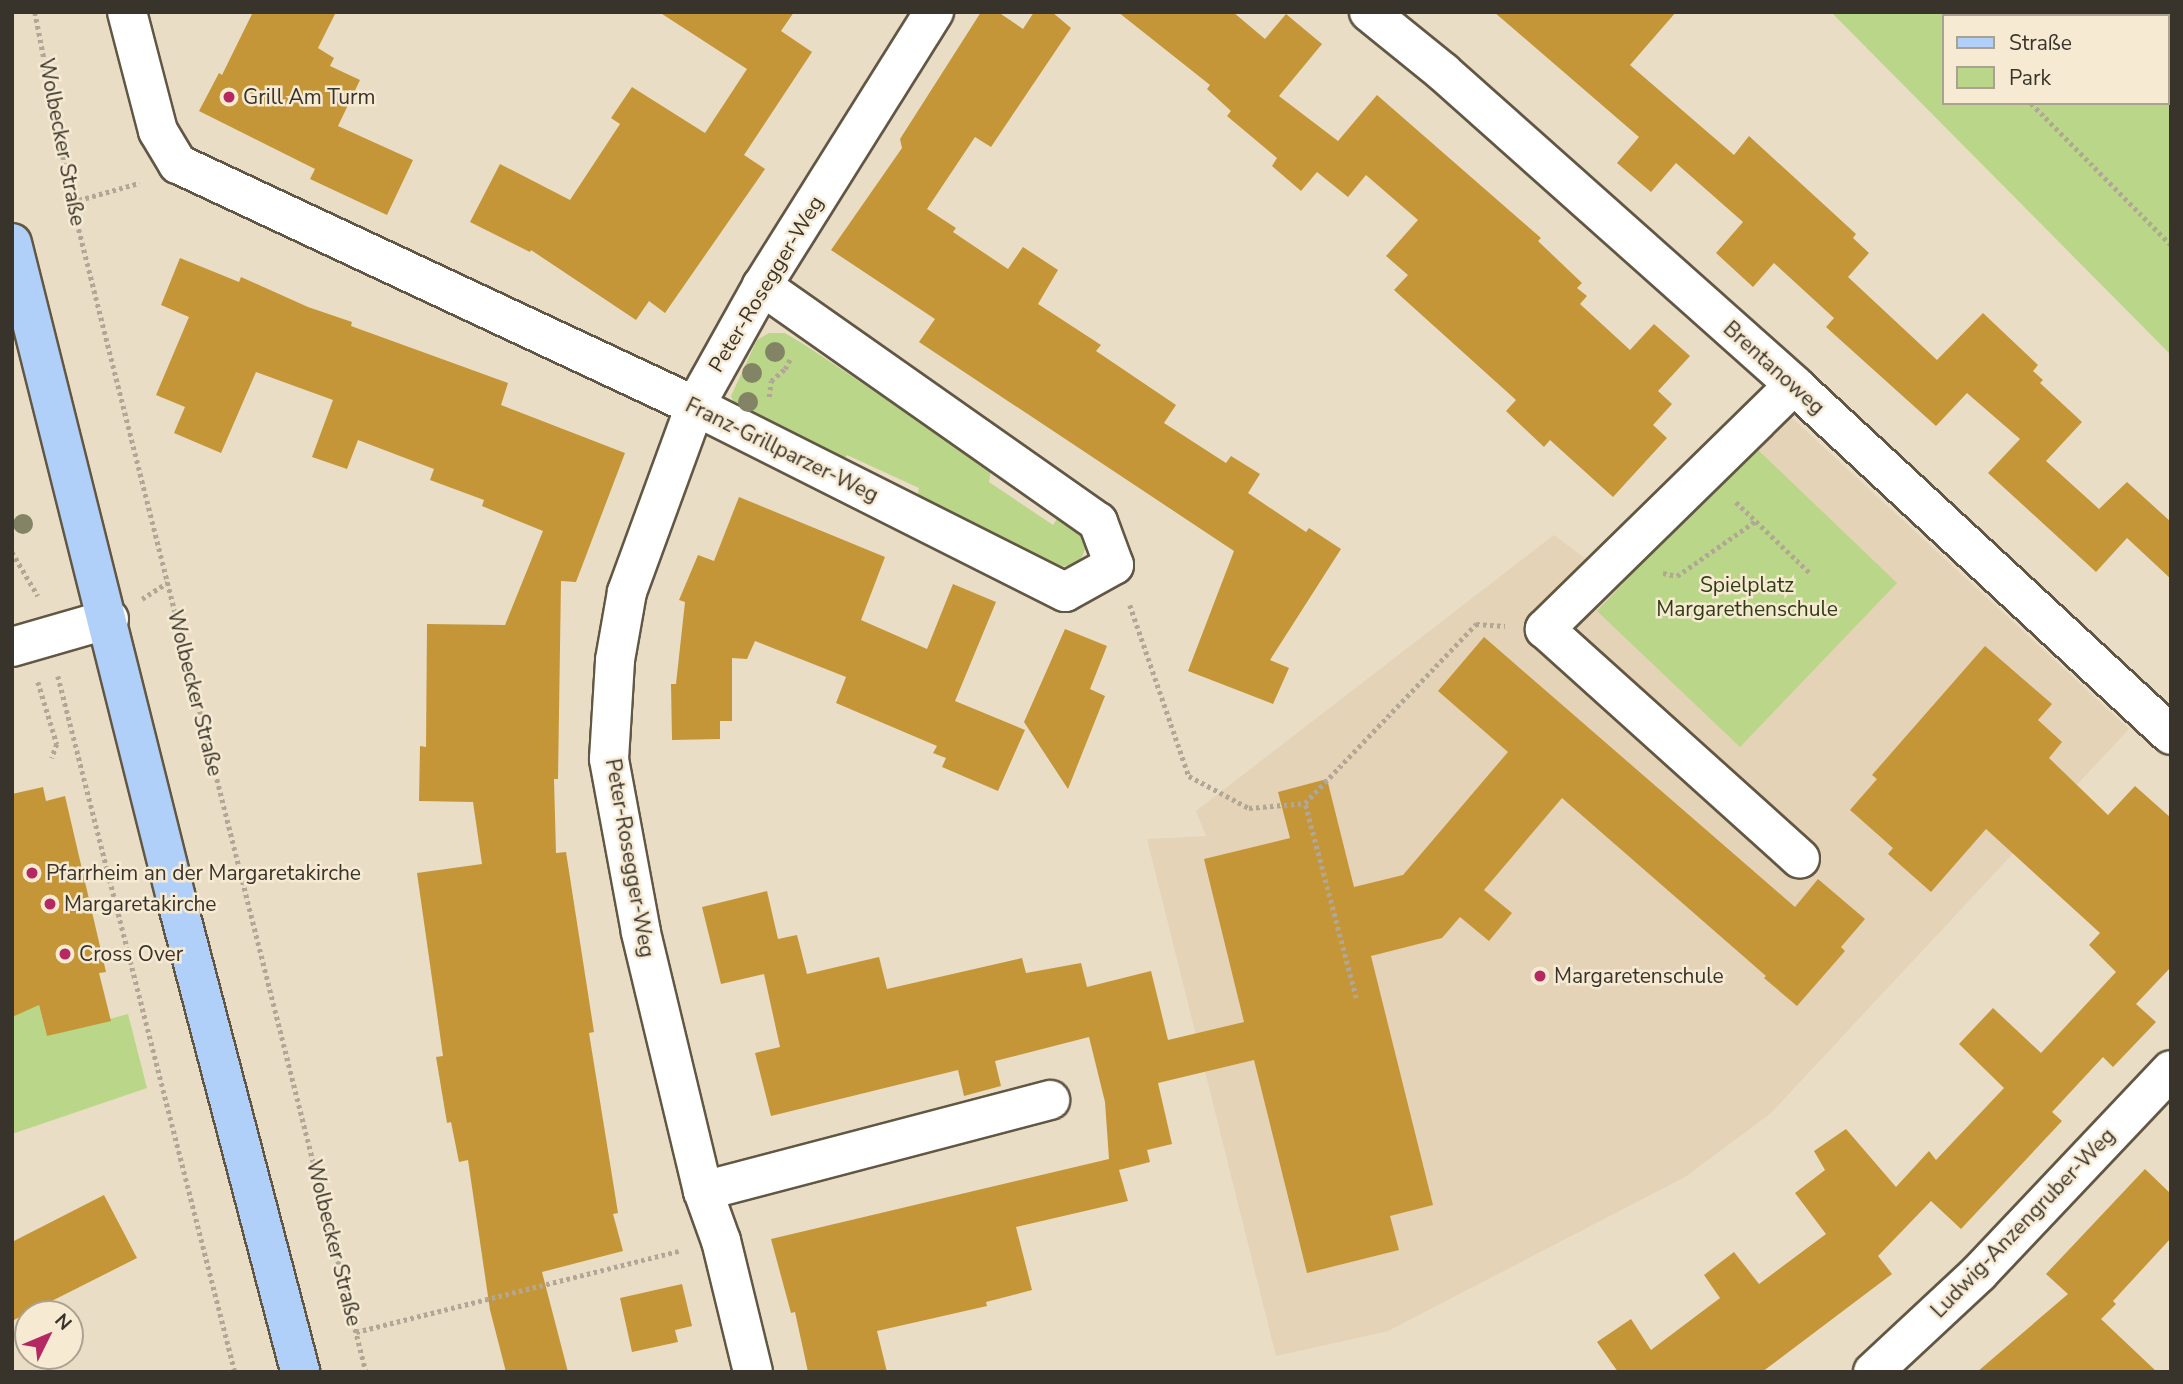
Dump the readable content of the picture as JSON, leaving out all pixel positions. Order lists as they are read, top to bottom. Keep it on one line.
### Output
{"streets":{"street":["Peter-Rosegger-Weg","Brentanoweg","Franz-Grillparzer-Weg","Ludwig-Anzengruber-Weg"],"path":["Wolbecker Straße"]},"crossings":[["Peter-Rosegger-Weg","Franz-Grillparzer-Weg"]],"parks":["Spielplatz Margarethenschule"],"places":["Grill Am Turm","Pfarrheim an der Margaretakirche","Margaretakirche","Cross Over","Margaretenschule"],"legend":["Straße","Park"],"north":"top right"}
